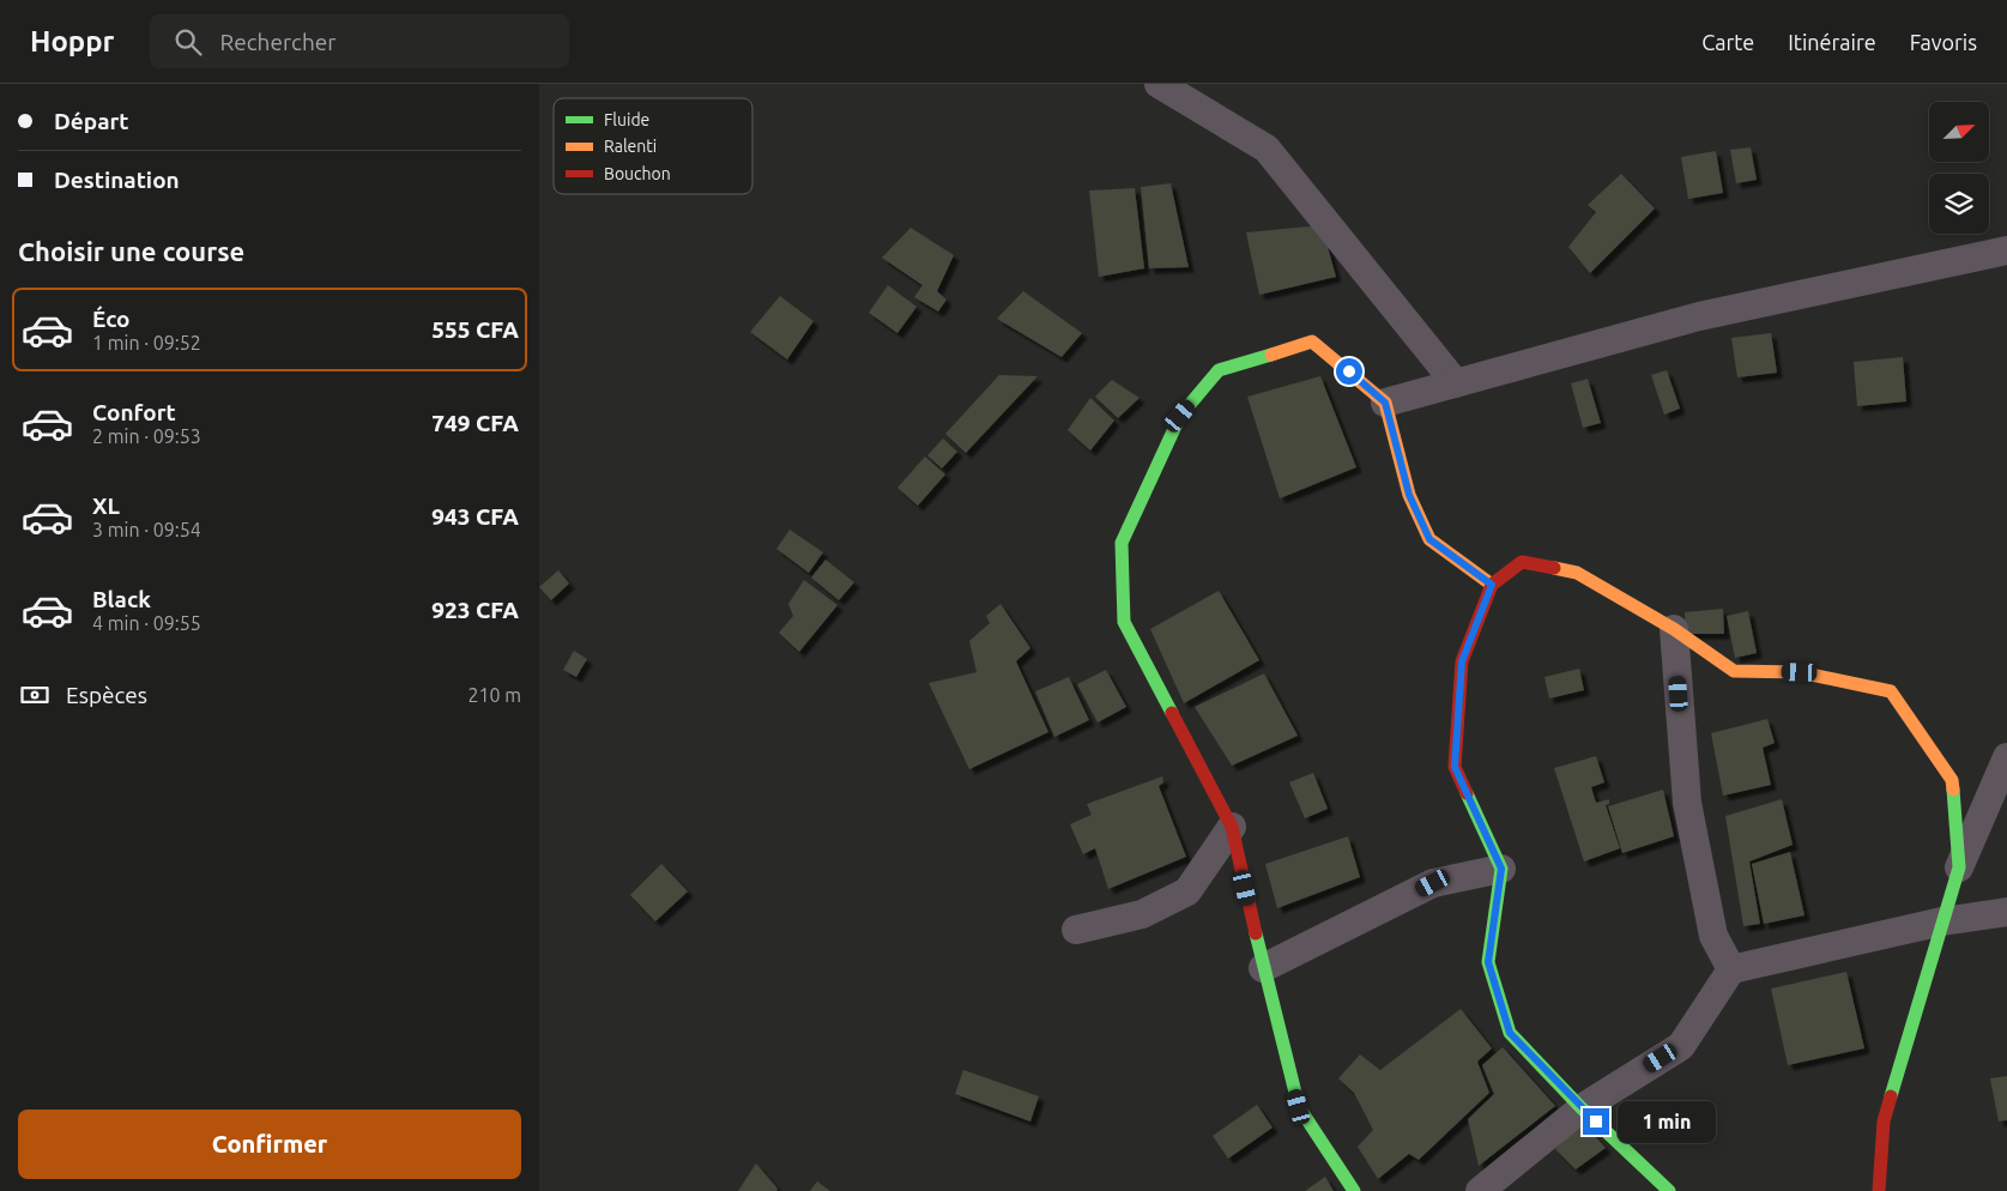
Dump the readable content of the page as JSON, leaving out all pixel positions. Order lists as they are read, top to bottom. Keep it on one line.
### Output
{"legend":["Fluide","Ralenti","Bouchon"],"north":"top right","page":{"header":"Hoppr","search":"Rechercher","nav":["Carte","Itinéraire","Favoris"],"banner":["Départ","Destination"],"heading":"Choisir une course","list":[{"name":"Éco","note":"1 min · 09:52","value":"555 CFA"},{"name":"Confort","note":"2 min · 09:53","value":"749 CFA"},{"name":"XL","note":"3 min · 09:54","value":"943 CFA"},{"name":"Black","note":"4 min · 09:55","value":"923 CFA"}],"pay":["Espèces","210 m"],"buttons":"Confirmer","bubble":"1 min"}}
